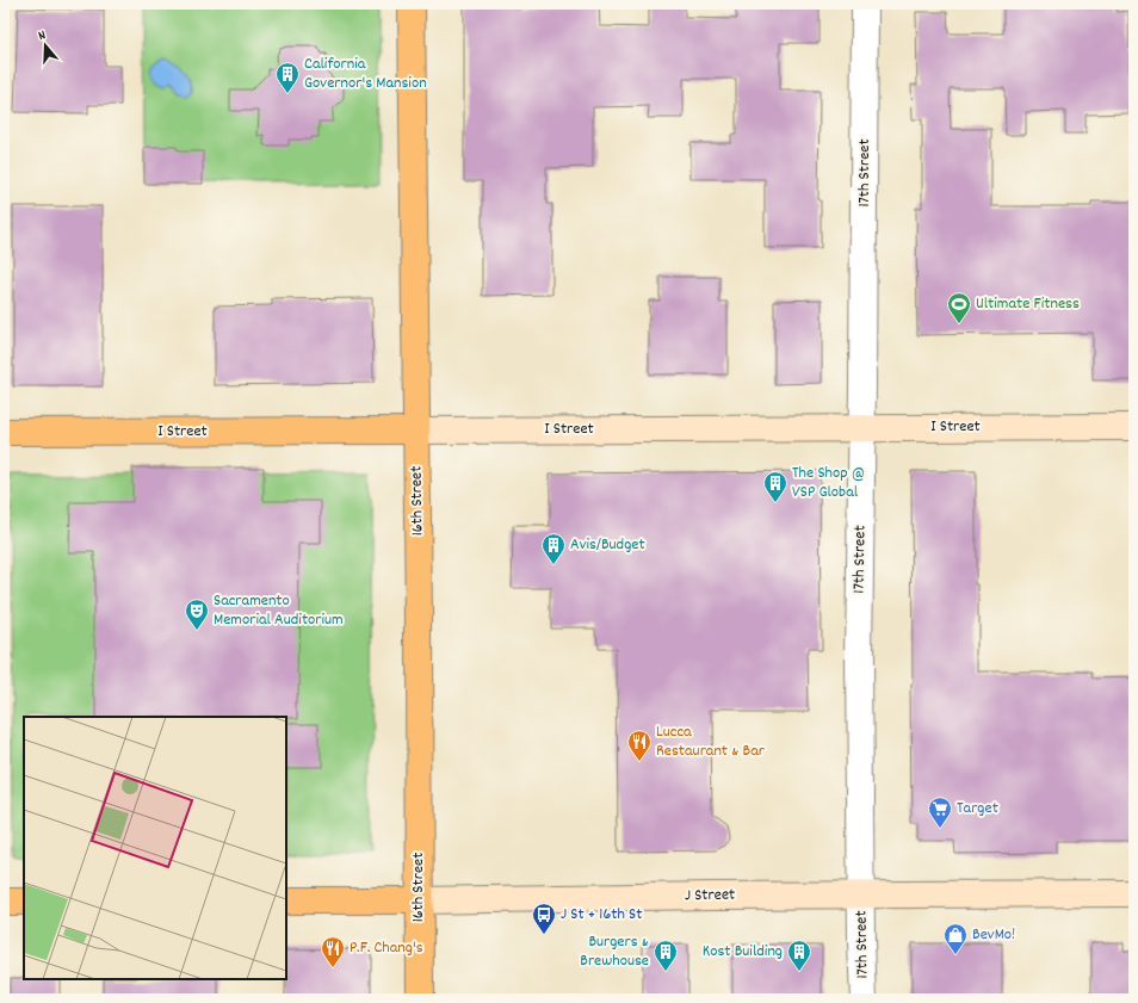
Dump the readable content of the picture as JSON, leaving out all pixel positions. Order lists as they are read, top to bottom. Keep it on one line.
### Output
{"streets":{"main road":["I Street","16th Street","J Street"],"street":["17th Street"]},"crossings":[["17th Street","I Street"],["17th Street","J Street"],["I Street","16th Street"],["16th Street","J Street"]],"places":{"building":["California Governor's Mansion","The Shop @ VSP Global","Avis/Budget","Burgers & Brewhouse","Kost Building"],"sports":["Ultimate Fitness"],"theatre":["Sacramento Memorial Auditorium"],"restaurant":["Lucca Restaurant & Bar","P.F. Chang's"],"supermarket":["Target"],"bus stop":["J St + 16th St"],"shop":["BevMo!"]},"north":"top"}
